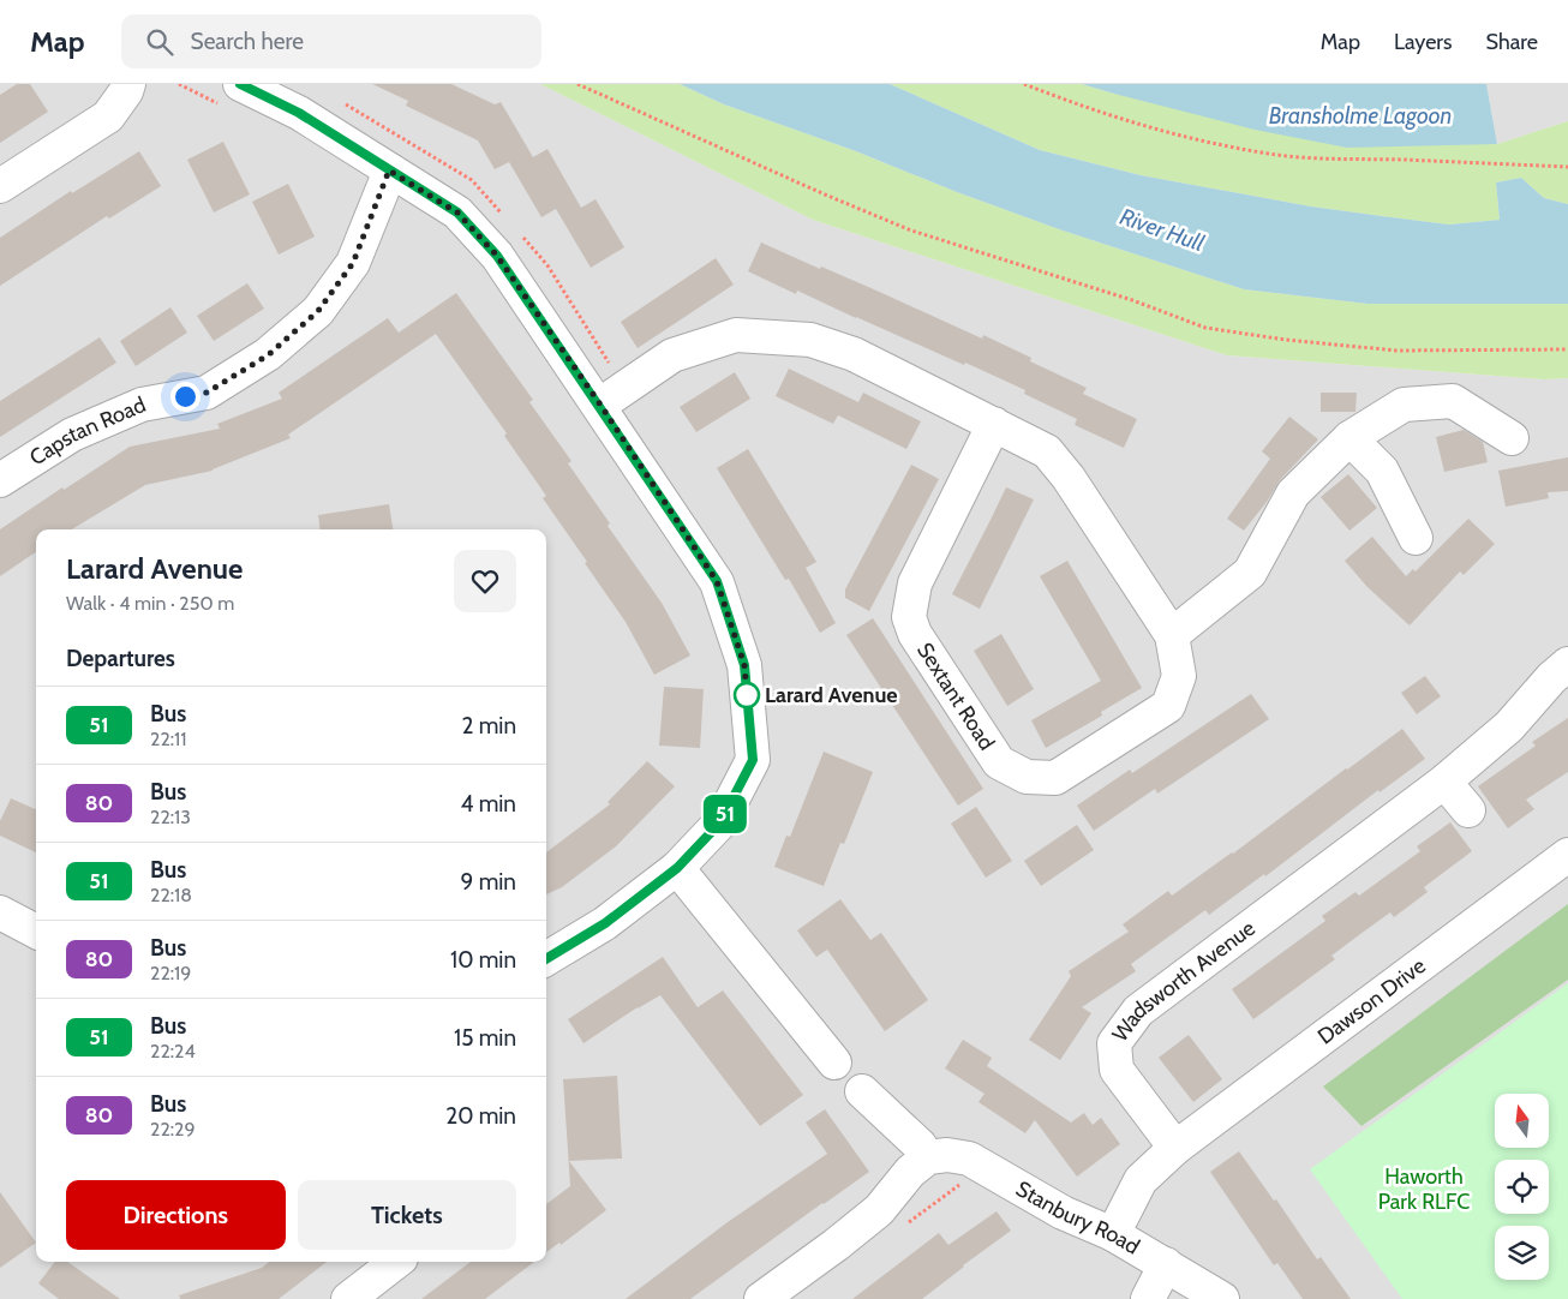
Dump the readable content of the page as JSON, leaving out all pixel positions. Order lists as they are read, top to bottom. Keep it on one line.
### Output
{"streets":{"street":["Capstan Road","Sextant Road","Wadsworth Avenue","Dawson Drive","Stanbury Road"]},"crossings":[["Wadsworth Avenue","Dawson Drive"]],"water":["Bransholme Lagoon","River Hull"],"parks":["Haworth Park RLFC"],"places":["Larard Avenue"],"lines":["bus line 51"],"north":"top","page":{"header":"Map","search":"Search here","nav":["Map","Layers","Share"],"on_map":"51","heading":[["Larard Avenue","Walk · 4 min · 250 m"],"Departures"],"list":[{"mark":"51","name":"Bus","note":"22:11","value":"2 min"},{"mark":"80","name":"Bus","note":"22:13","value":"4 min"},{"mark":"51","name":"Bus","note":"22:18","value":"9 min"},{"mark":"80","name":"Bus","note":"22:19","value":"10 min"},{"mark":"51","name":"Bus","note":"22:24","value":"15 min"},{"mark":"80","name":"Bus","note":"22:29","value":"20 min"}],"buttons":["Directions","Tickets"]}}
